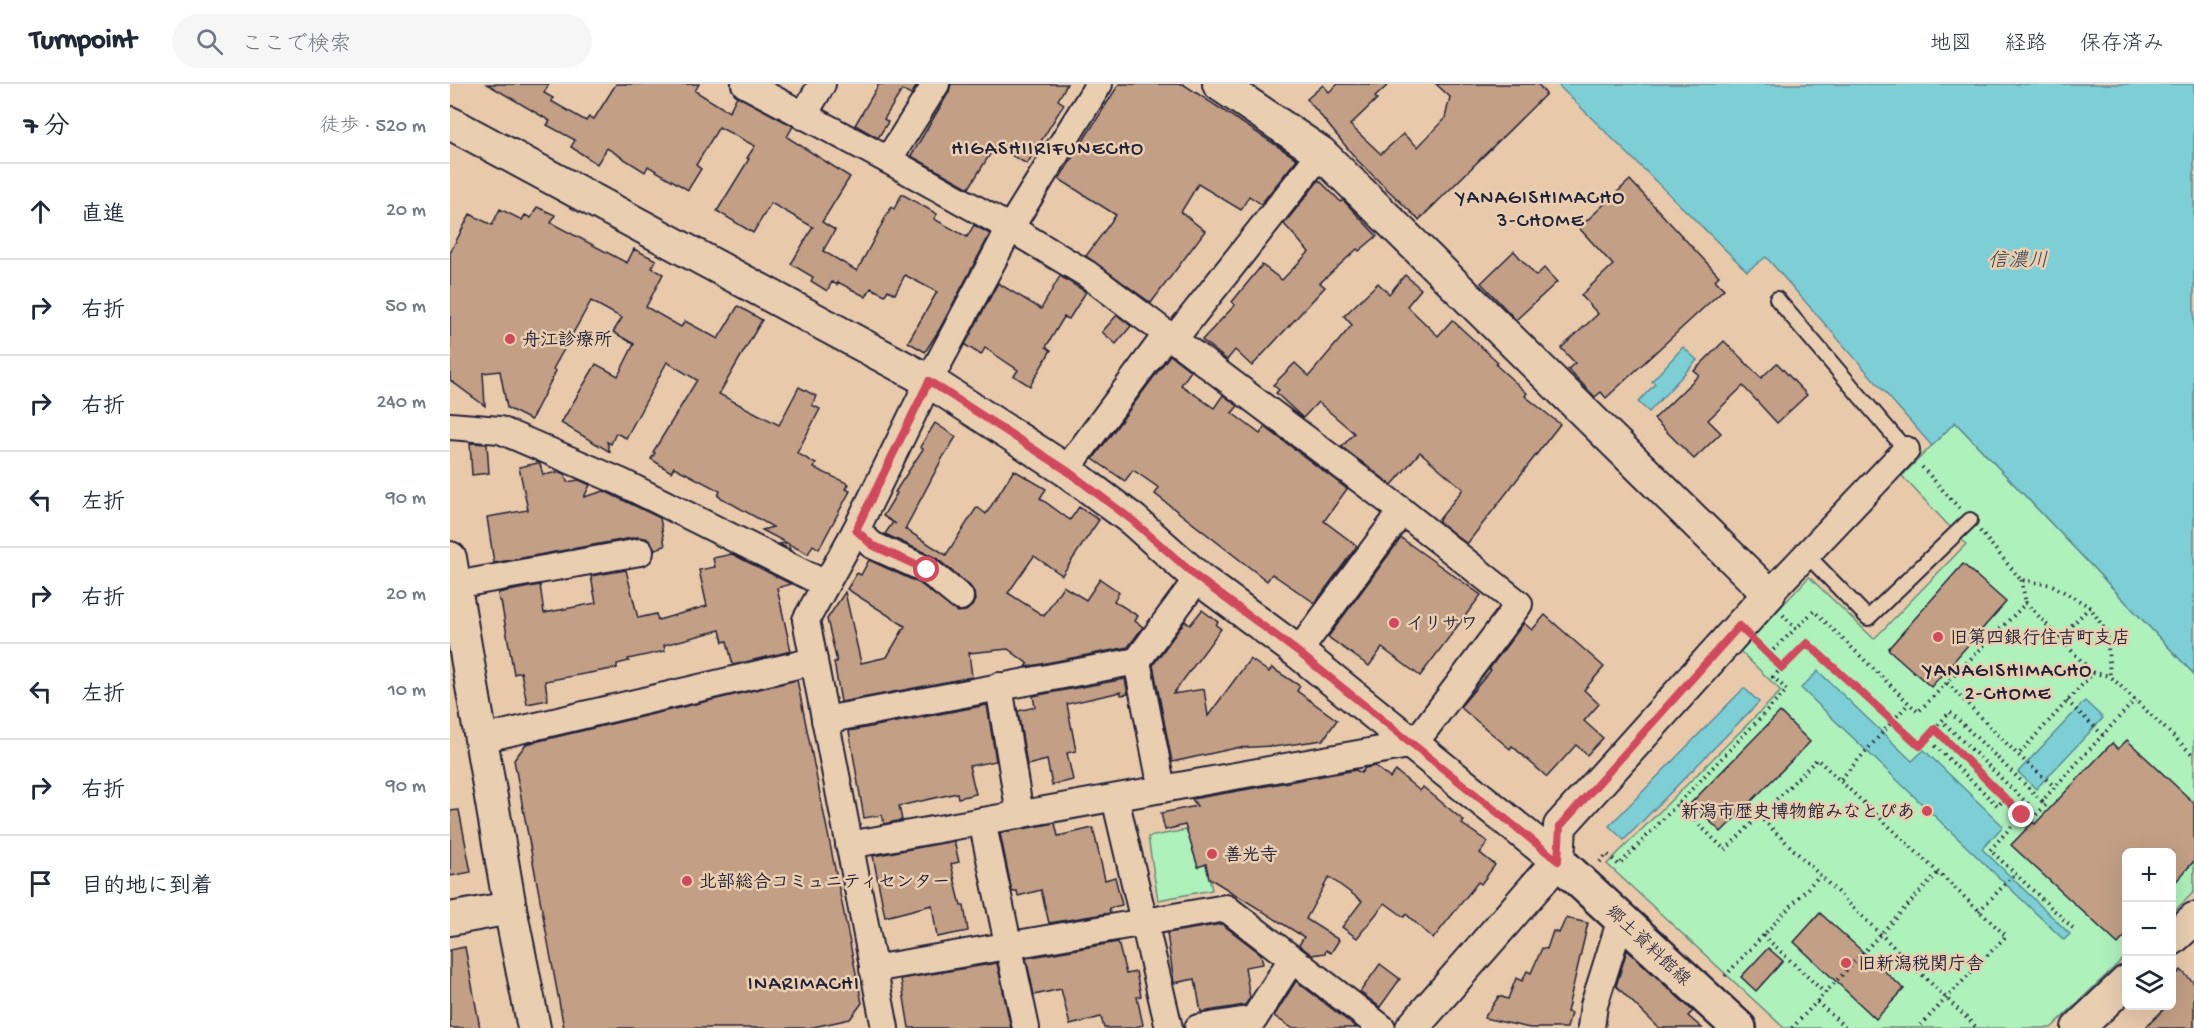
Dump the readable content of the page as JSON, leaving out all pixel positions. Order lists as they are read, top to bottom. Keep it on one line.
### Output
{"streets":{"main road":["郷土資料館線"]},"districts":["HIGASHIIRIFUNECHO","YANAGISHIMACHO 3-CHOME","YANAGISHIMACHO 2-CHOME","INARIMACHI"],"water":["信濃川"],"places":["舟江診療所","イリサワ","旧第四銀行住吉町支店","新潟市歴史博物館みなとぴあ","善光寺","北部総合コミュニティセンター","旧新潟税関庁舎"],"page":{"header":"Turnpoint","search":"ここで検索","nav":["地図","経路","保存済み"],"heading":["7 分","徒歩 · 520 m"],"list":[["直進","20 m"],["右折","50 m"],["右折","240 m"],["左折","90 m"],["右折","20 m"],["左折","10 m"],["右折","90 m"],"目的地に到着"],"map_buttons":["+","−"]}}
